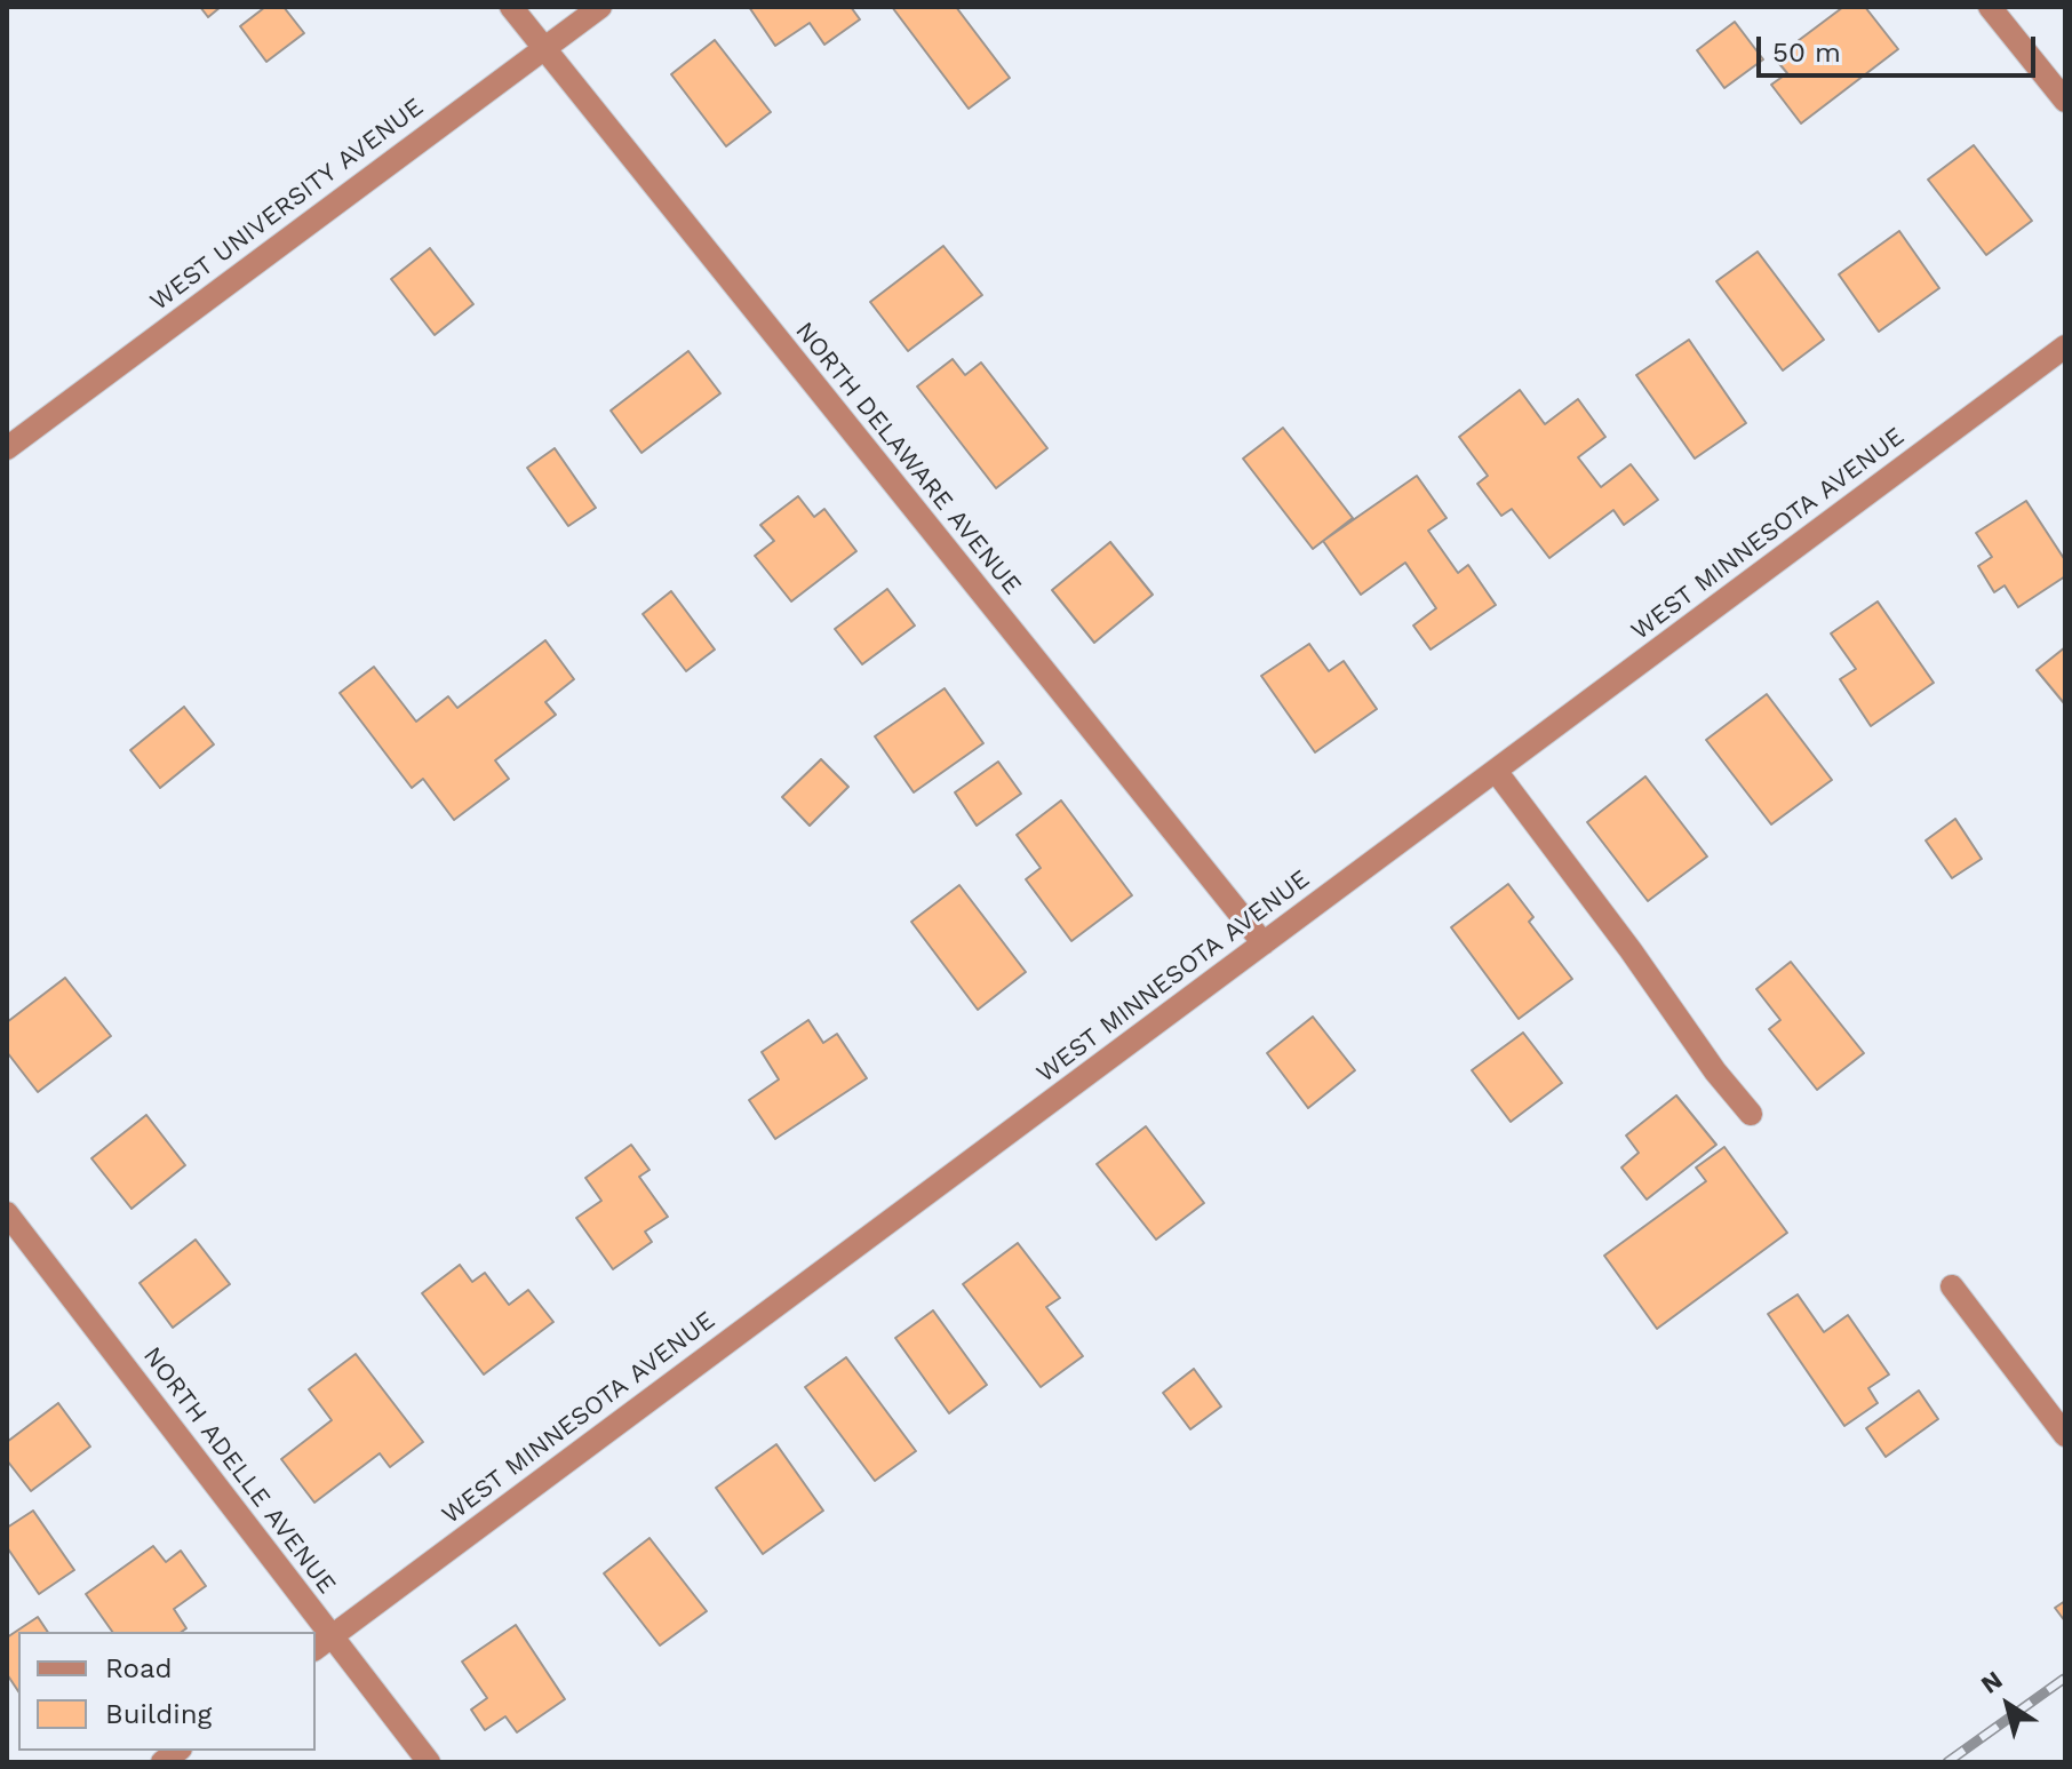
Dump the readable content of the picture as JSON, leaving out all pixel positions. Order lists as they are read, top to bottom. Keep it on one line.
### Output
{"streets":{"street":["WEST UNIVERSITY AVENUE","NORTH DELAWARE AVENUE","WEST MINNESOTA AVENUE","NORTH ADELLE AVENUE"]},"crossings":[["WEST UNIVERSITY AVENUE","NORTH DELAWARE AVENUE"],["NORTH DELAWARE AVENUE","WEST MINNESOTA AVENUE"],["WEST MINNESOTA AVENUE","NORTH ADELLE AVENUE"]],"legend":["Road","Building"],"scale_bar":"50 m","north":"top left"}
